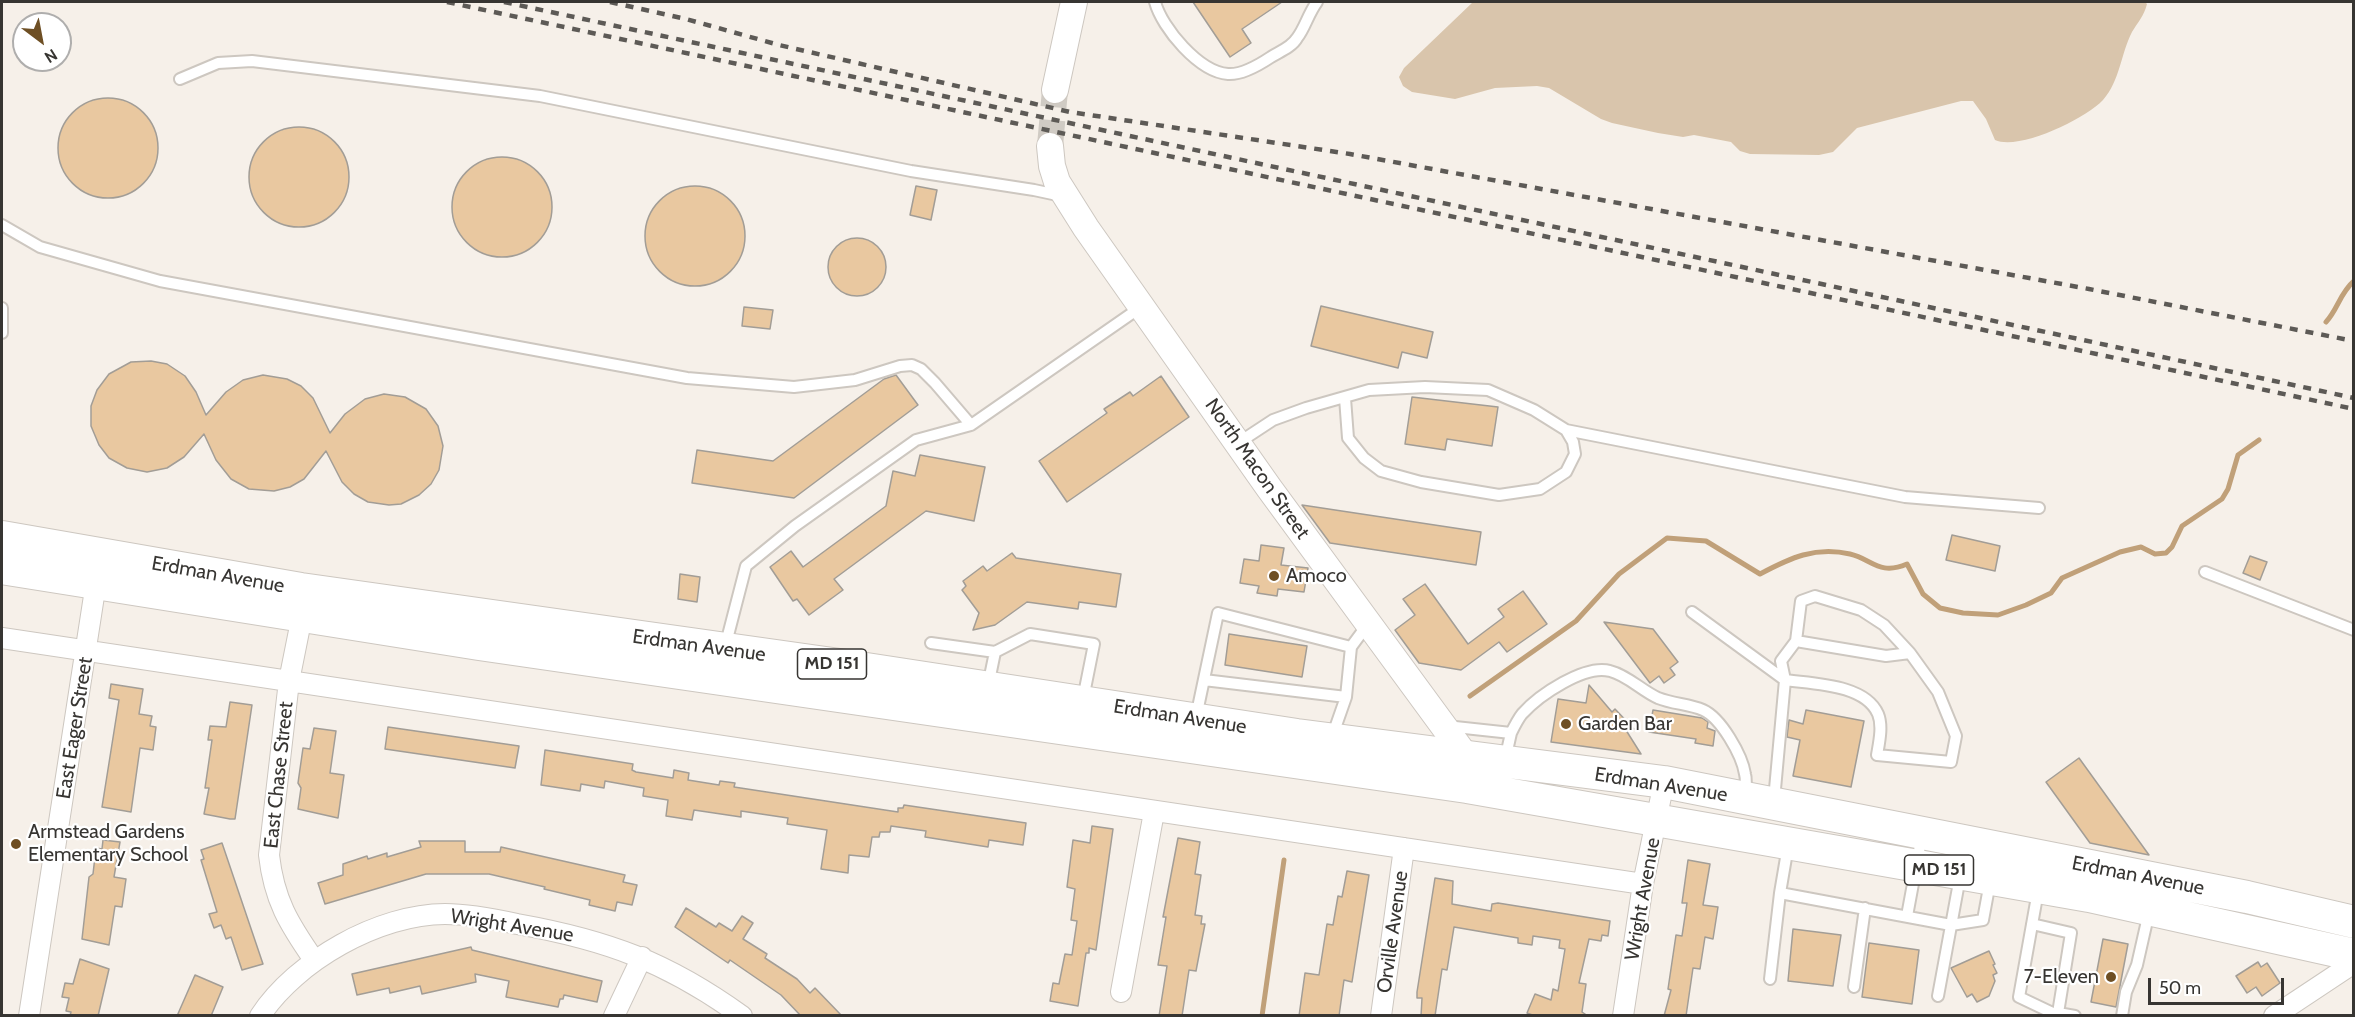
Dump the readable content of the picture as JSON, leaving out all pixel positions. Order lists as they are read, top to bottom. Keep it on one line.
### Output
{"streets":{"main road":["Erdman Avenue","MD 151"],"street":["North Macon Street","East Eager Street","East Chase Street","Wright Avenue","Orville Avenue"]},"crossings":[["North Macon Street","Erdman Avenue"],["Erdman Avenue","East Eager Street"],["Erdman Avenue","East Chase Street"],["Erdman Avenue","Wright Avenue"],["East Chase Street","Wright Avenue"]],"places":["Amoco","Garden Bar","Armstead Gardens Elementary School","7-Eleven"],"scale_bar":"50 m","north":"bottom right"}
